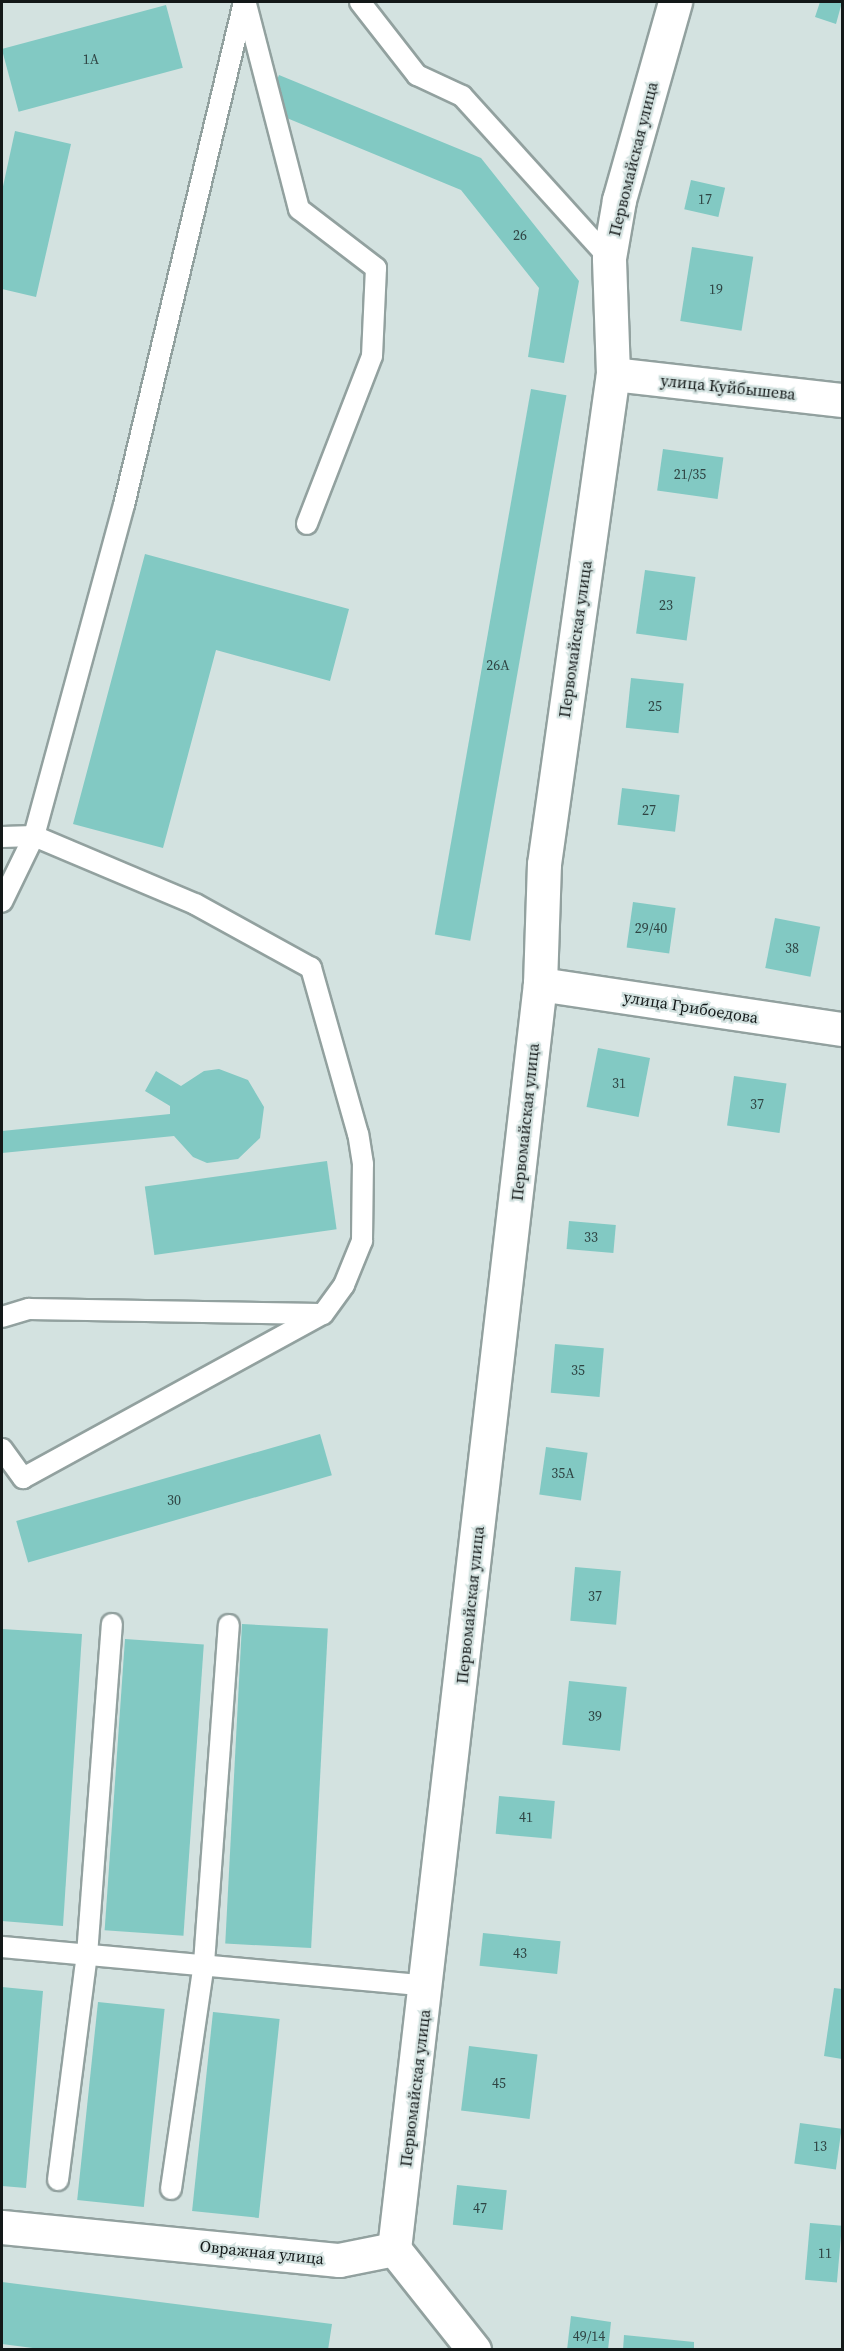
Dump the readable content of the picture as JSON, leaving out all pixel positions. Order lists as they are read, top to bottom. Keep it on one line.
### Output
{"streets":{"street":["Первомайская улица","улица Куйбышева","улица Грибоедова","Овражная улица"]},"crossings":[["Первомайская улица","улица Куйбышева"],["Первомайская улица","улица Грибоедова"],["Первомайская улица","Овражная улица"]],"house_numbers":["1А","17","26","19","21/35","23","26А","25","27","29/40","38","31","37","33","35","35А","30","37","39","41","43","45","13","47","11","49/14"]}
